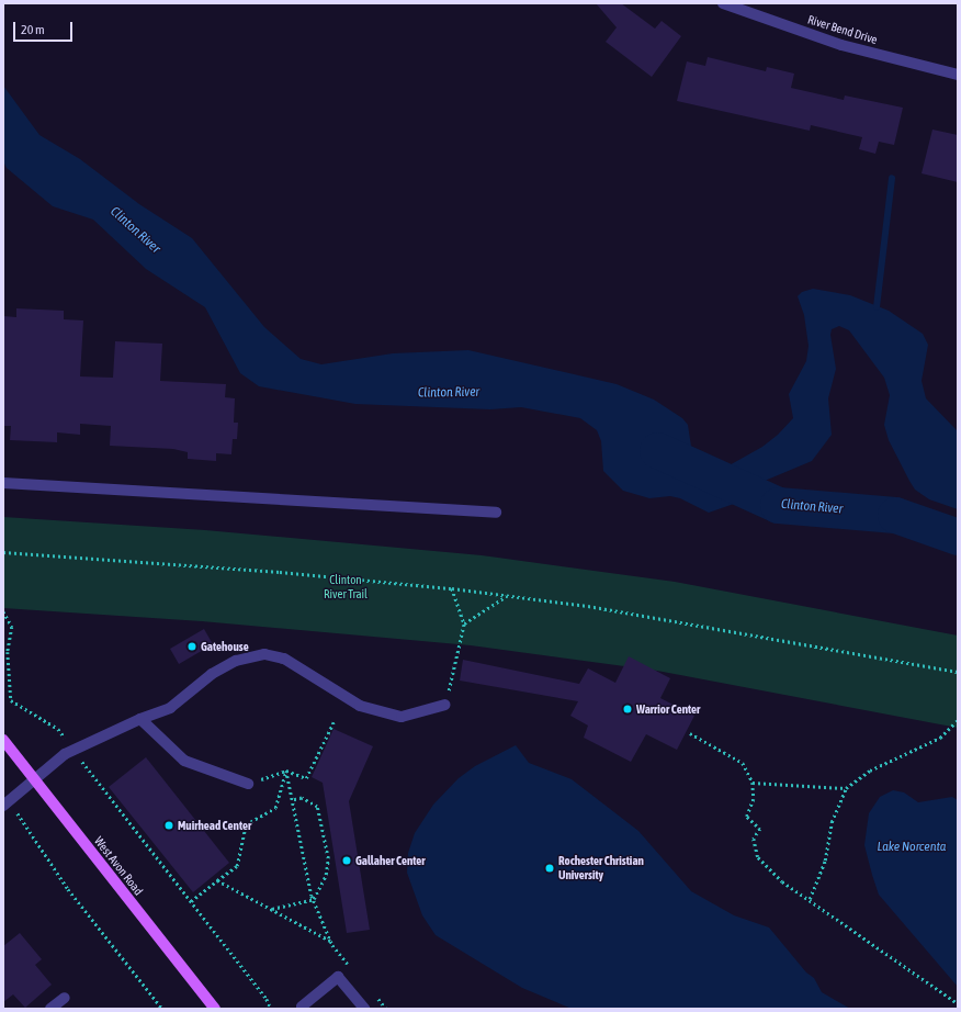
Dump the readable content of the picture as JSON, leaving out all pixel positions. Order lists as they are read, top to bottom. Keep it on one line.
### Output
{"streets":{"main road":["West Avon Road"],"street":["River Bend Drive"]},"water":["Clinton River","Lake Norcenta"],"parks":["Clinton River Trail"],"places":["Gatehouse","Warrior Center","Muirhead Center","Gallaher Center","Rochester Christian University"],"scale_bar":"20 m"}
